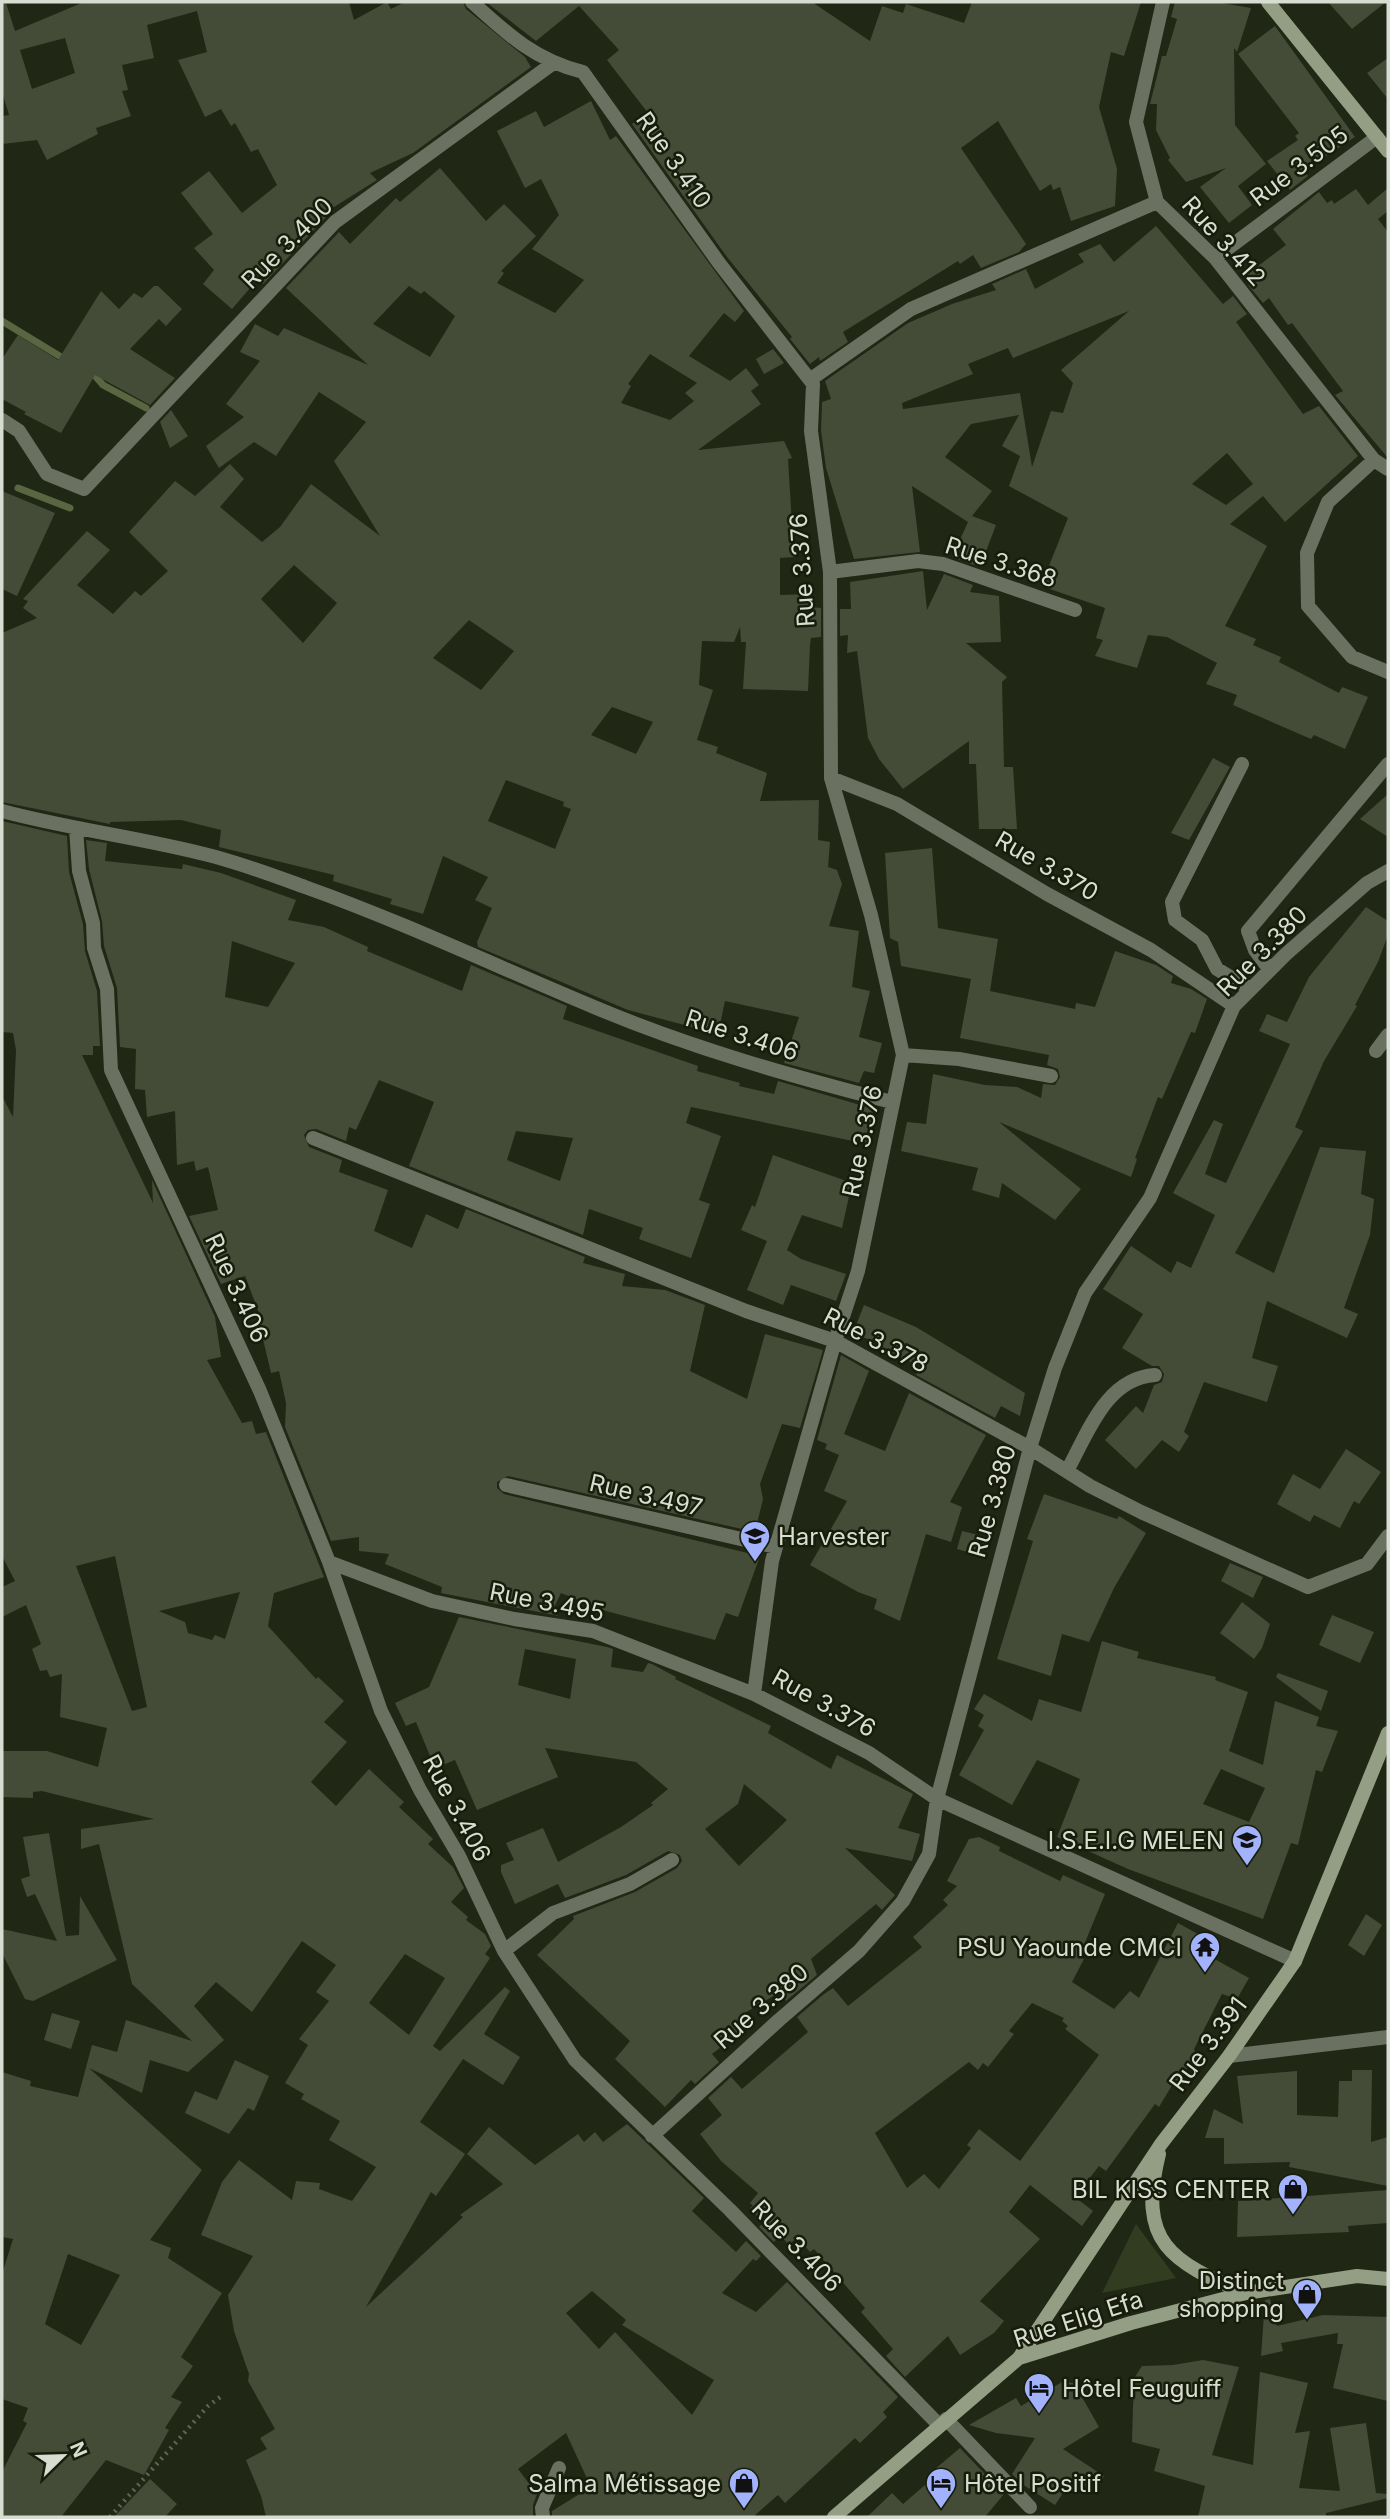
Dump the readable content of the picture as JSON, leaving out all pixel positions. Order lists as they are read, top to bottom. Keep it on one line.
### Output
{"streets":{"main road":["Rue 3.391","Rue Elig Efa"],"street":["Rue 3.410","Rue 3.505","Rue 3.412","Rue 3.400","Rue 3.368","Rue 3.376","Rue 3.370","Rue 3.380","Rue 3.406","Rue 3.378","Rue 3.497","Rue 3.495"]},"crossings":[["Rue 3.410","Rue 3.400"],["Rue 3.410","Rue 3.376"],["Rue 3.505","Rue 3.412"],["Rue 3.368","Rue 3.376"],["Rue 3.376","Rue 3.370"],["Rue 3.376","Rue 3.380"],["Rue 3.376","Rue 3.406"],["Rue 3.376","Rue 3.378"],["Rue 3.376","Rue 3.497"],["Rue 3.376","Rue 3.495"],["Rue 3.376","Rue 3.391"],["Rue 3.370","Rue 3.380"],["Rue 3.380","Rue 3.406"],["Rue 3.380","Rue 3.378"],["Rue 3.406","Rue 3.495"],["Rue 3.406","Rue Elig Efa"],["Rue 3.391","Rue Elig Efa"]],"places":{"school or university":["Harvester","I.S.E.I.G MELEN"],"temple":["PSU Yaounde CMCI"],"shop":["BIL KISS CENTER","Distinct shopping","Salma Métissage"],"hotel":["Hôtel Feuguiff","Hôtel Positif"]},"north":"top right"}
